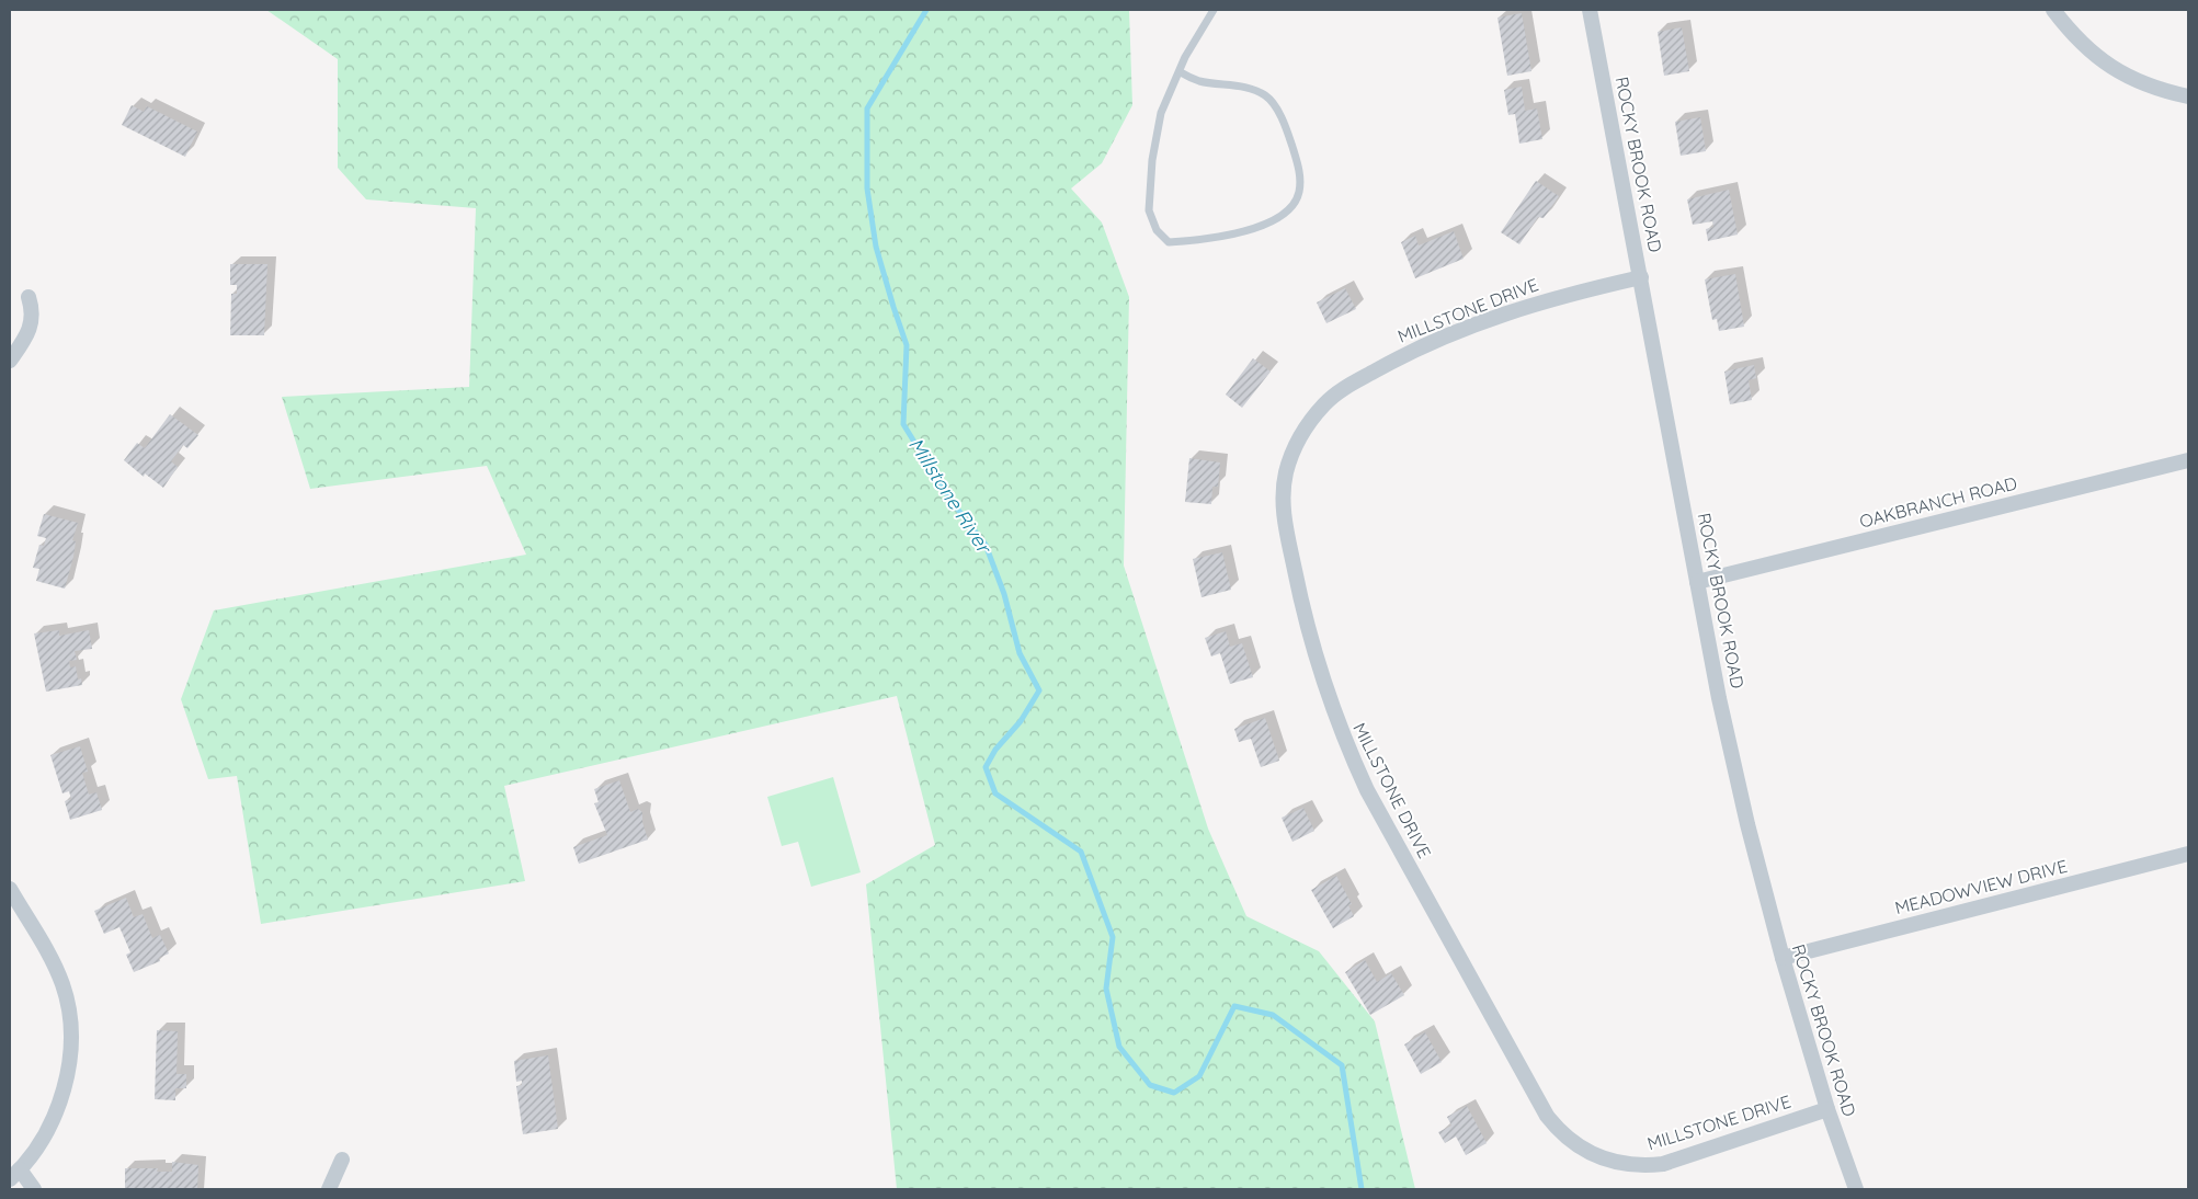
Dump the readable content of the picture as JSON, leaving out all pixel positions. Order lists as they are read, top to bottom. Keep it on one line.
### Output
{"streets":{"street":["ROCKY BROOK ROAD","MILLSTONE DRIVE","OAKBRANCH ROAD","MEADOWVIEW DRIVE"]},"crossings":[["ROCKY BROOK ROAD","MILLSTONE DRIVE"],["ROCKY BROOK ROAD","OAKBRANCH ROAD"],["ROCKY BROOK ROAD","MEADOWVIEW DRIVE"]],"water":["Millstone River"]}
